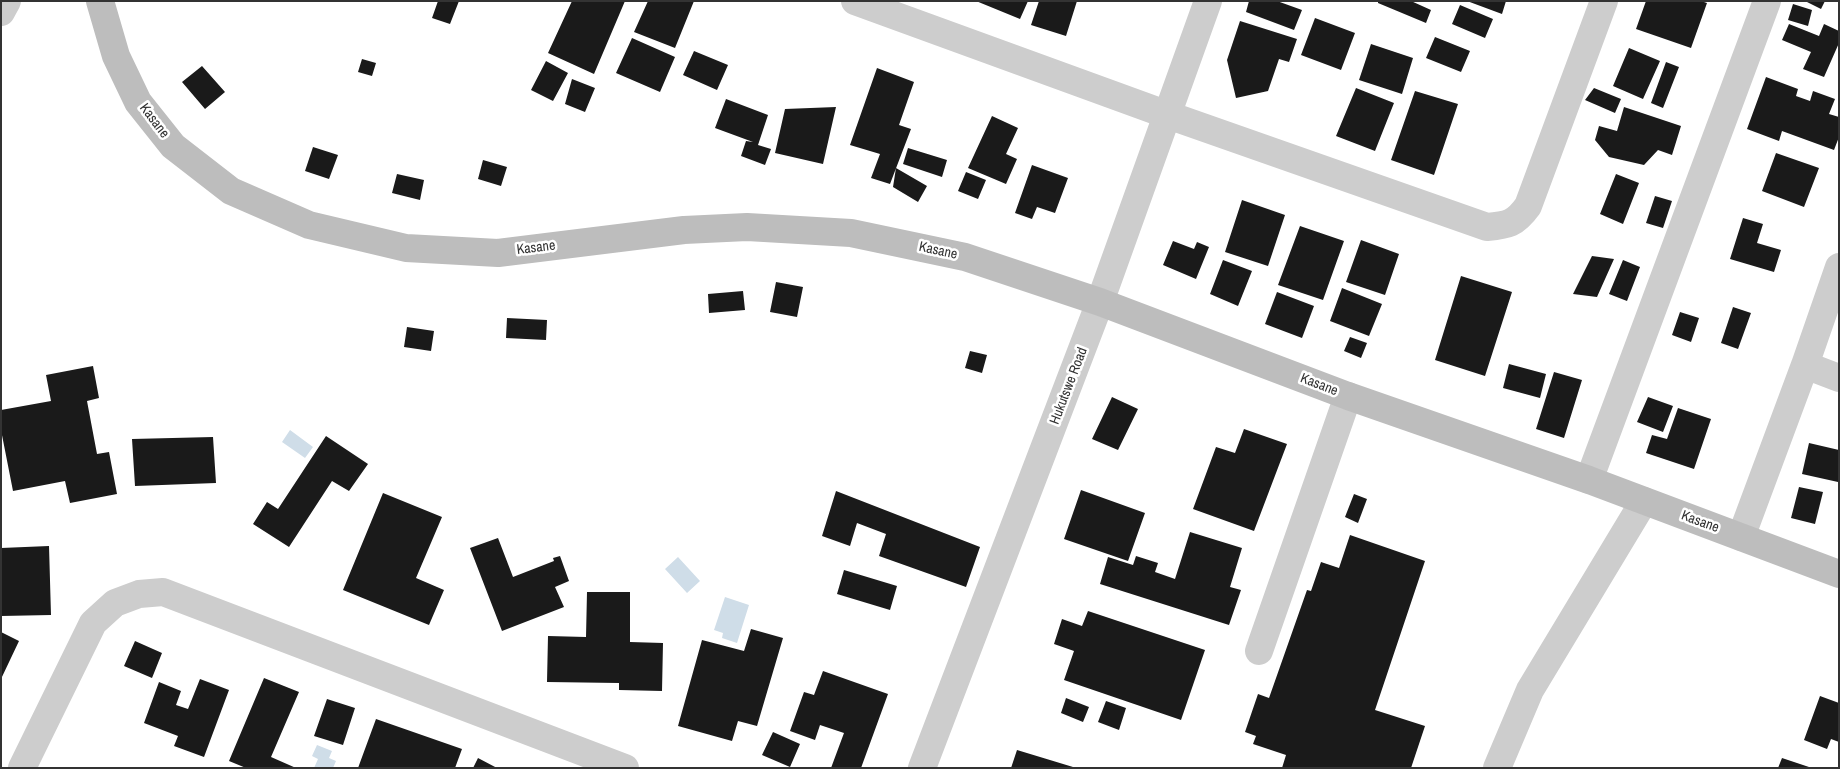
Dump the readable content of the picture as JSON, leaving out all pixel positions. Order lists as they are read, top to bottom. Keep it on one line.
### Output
{"streets":{"street":["Kasane","Hukutswe Road"]},"crossings":[["Kasane","Hukutswe Road"]]}
